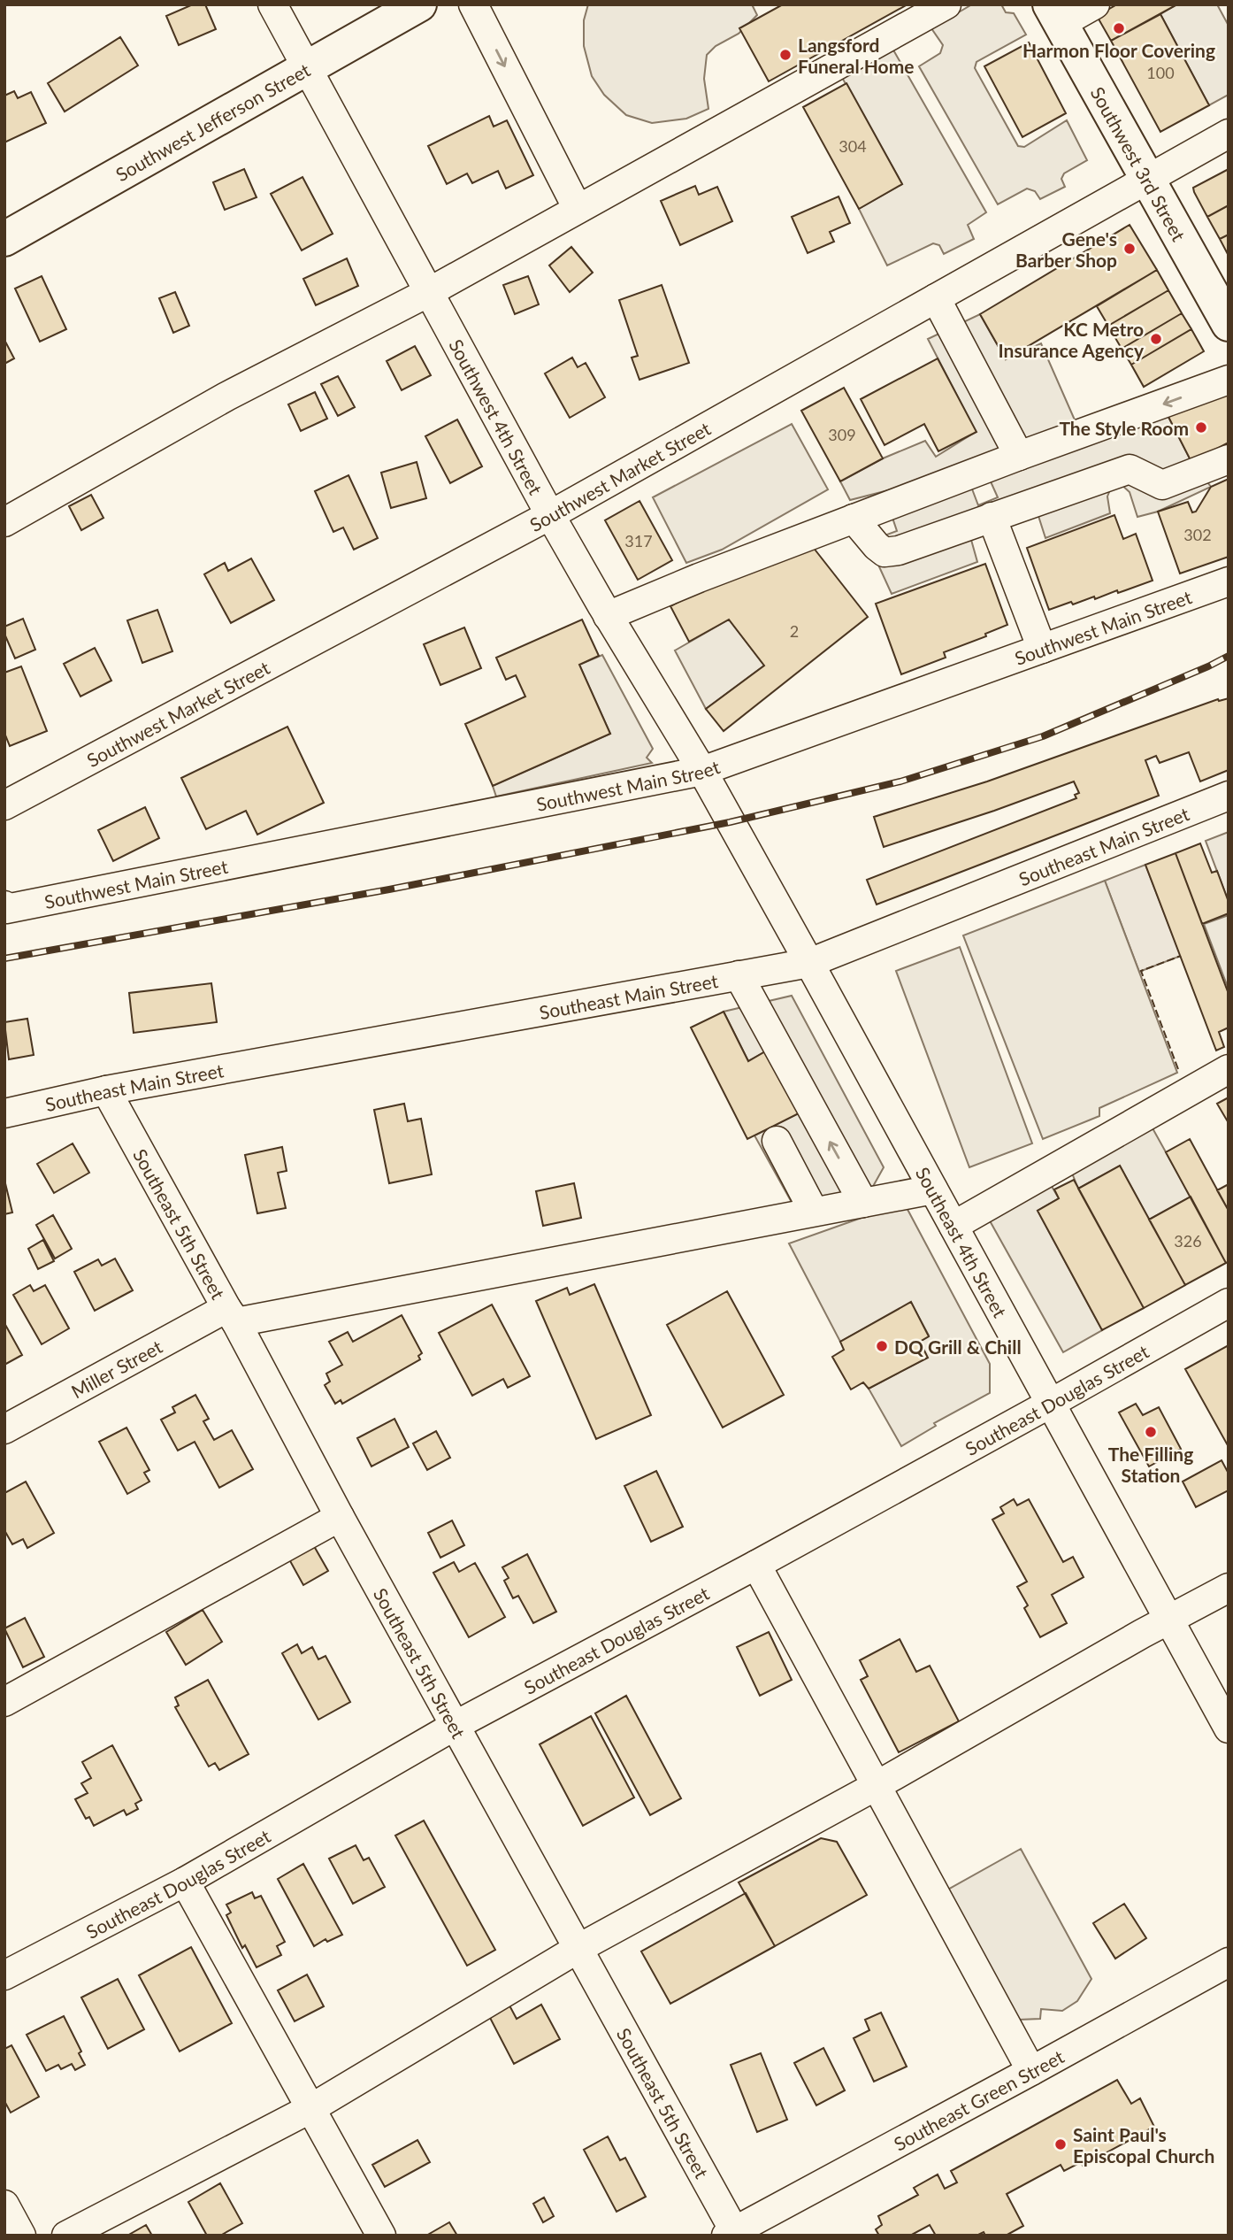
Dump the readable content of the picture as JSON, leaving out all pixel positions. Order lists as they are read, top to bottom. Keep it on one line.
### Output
{"streets":{"main road":["Southwest Jefferson Street","Southwest 3rd Street"],"street":["Southwest 4th Street","Southwest Market Street","Southwest Main Street","Southeast Main Street","Southeast 5th Street","Southeast 4th Street","Miller Street","Southeast Douglas Street","Southeast Green Street"]},"crossings":[["Southwest Jefferson Street","Southwest 4th Street"],["Southwest 3rd Street","Southwest Market Street"],["Southwest 4th Street","Southwest Market Street"],["Southwest 4th Street","Southwest Main Street"],["Southwest 4th Street","Southeast 4th Street"],["Southeast Main Street","Southeast 5th Street"],["Southeast Main Street","Southeast 4th Street"],["Southeast 5th Street","Miller Street"],["Southeast 5th Street","Southeast Douglas Street"],["Southeast 5th Street","Southeast Green Street"],["Southeast 4th Street","Miller Street"],["Southeast 4th Street","Southeast Douglas Street"]],"places":["Harmon Floor Covering","Langsford Funeral Home","Gene's Barber Shop","KC Metro Insurance Agency","The Style Room","DQ Grill & Chill","The Filling Station","Saint Paul's Episcopal Church"],"house_numbers":["100","304","309","302","317","2","326"]}
